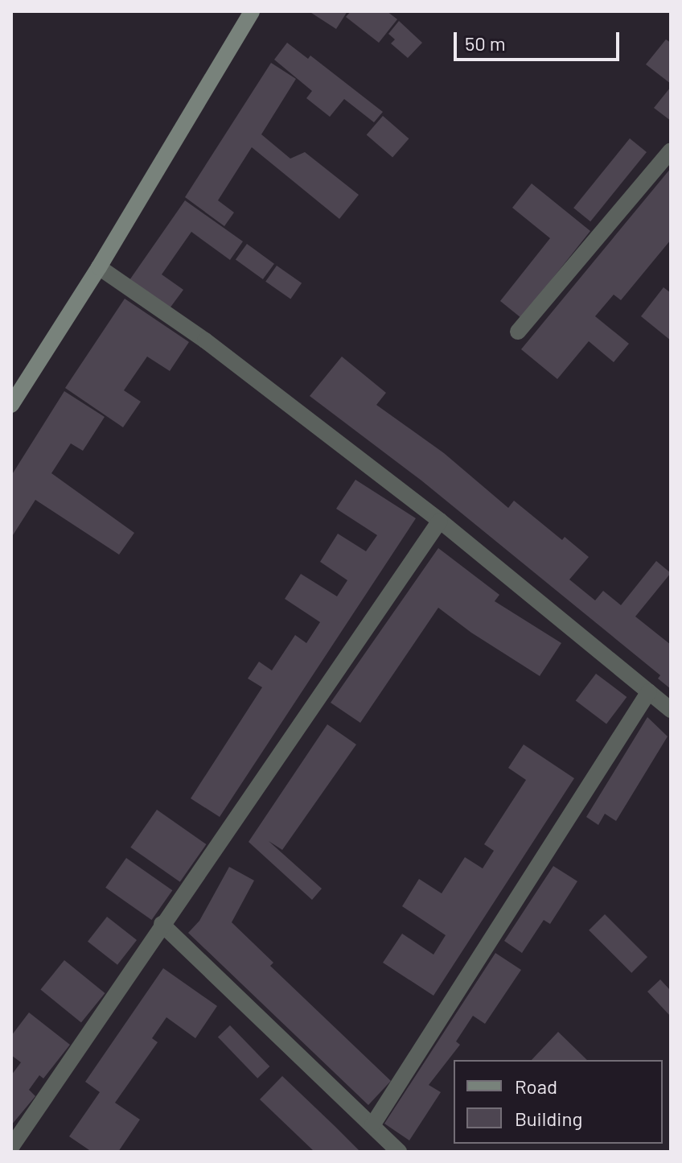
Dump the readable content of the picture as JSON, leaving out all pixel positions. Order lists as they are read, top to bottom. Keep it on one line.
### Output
{"legend":["Road","Building"],"scale_bar":"50 m"}
